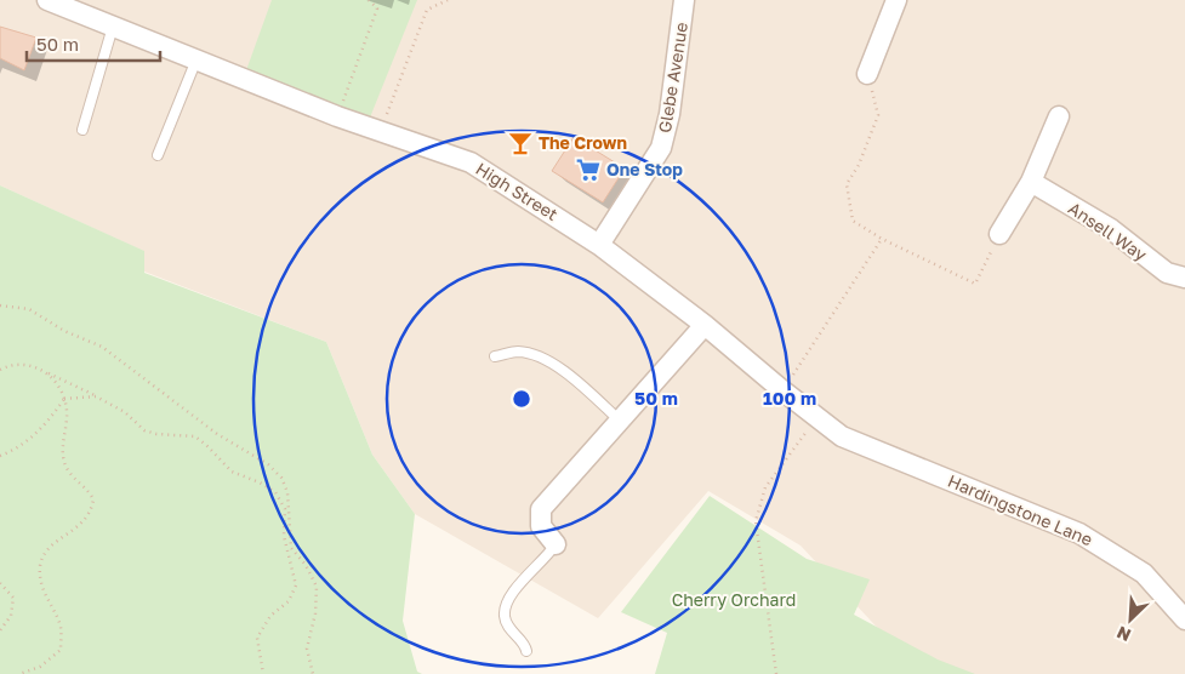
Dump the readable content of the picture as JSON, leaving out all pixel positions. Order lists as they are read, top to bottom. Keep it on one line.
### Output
{"streets":{"street":["Glebe Avenue","High Street","Ansell Way","Hardingstone Lane"]},"crossings":[["Glebe Avenue","High Street"],["High Street","Hardingstone Lane"]],"parks":["Cherry Orchard"],"places":{"bar":["The Crown"],"supermarket":["One Stop"]},"scale_bar":"50 m","north":"bottom left","rings":["50 m","100 m"]}
